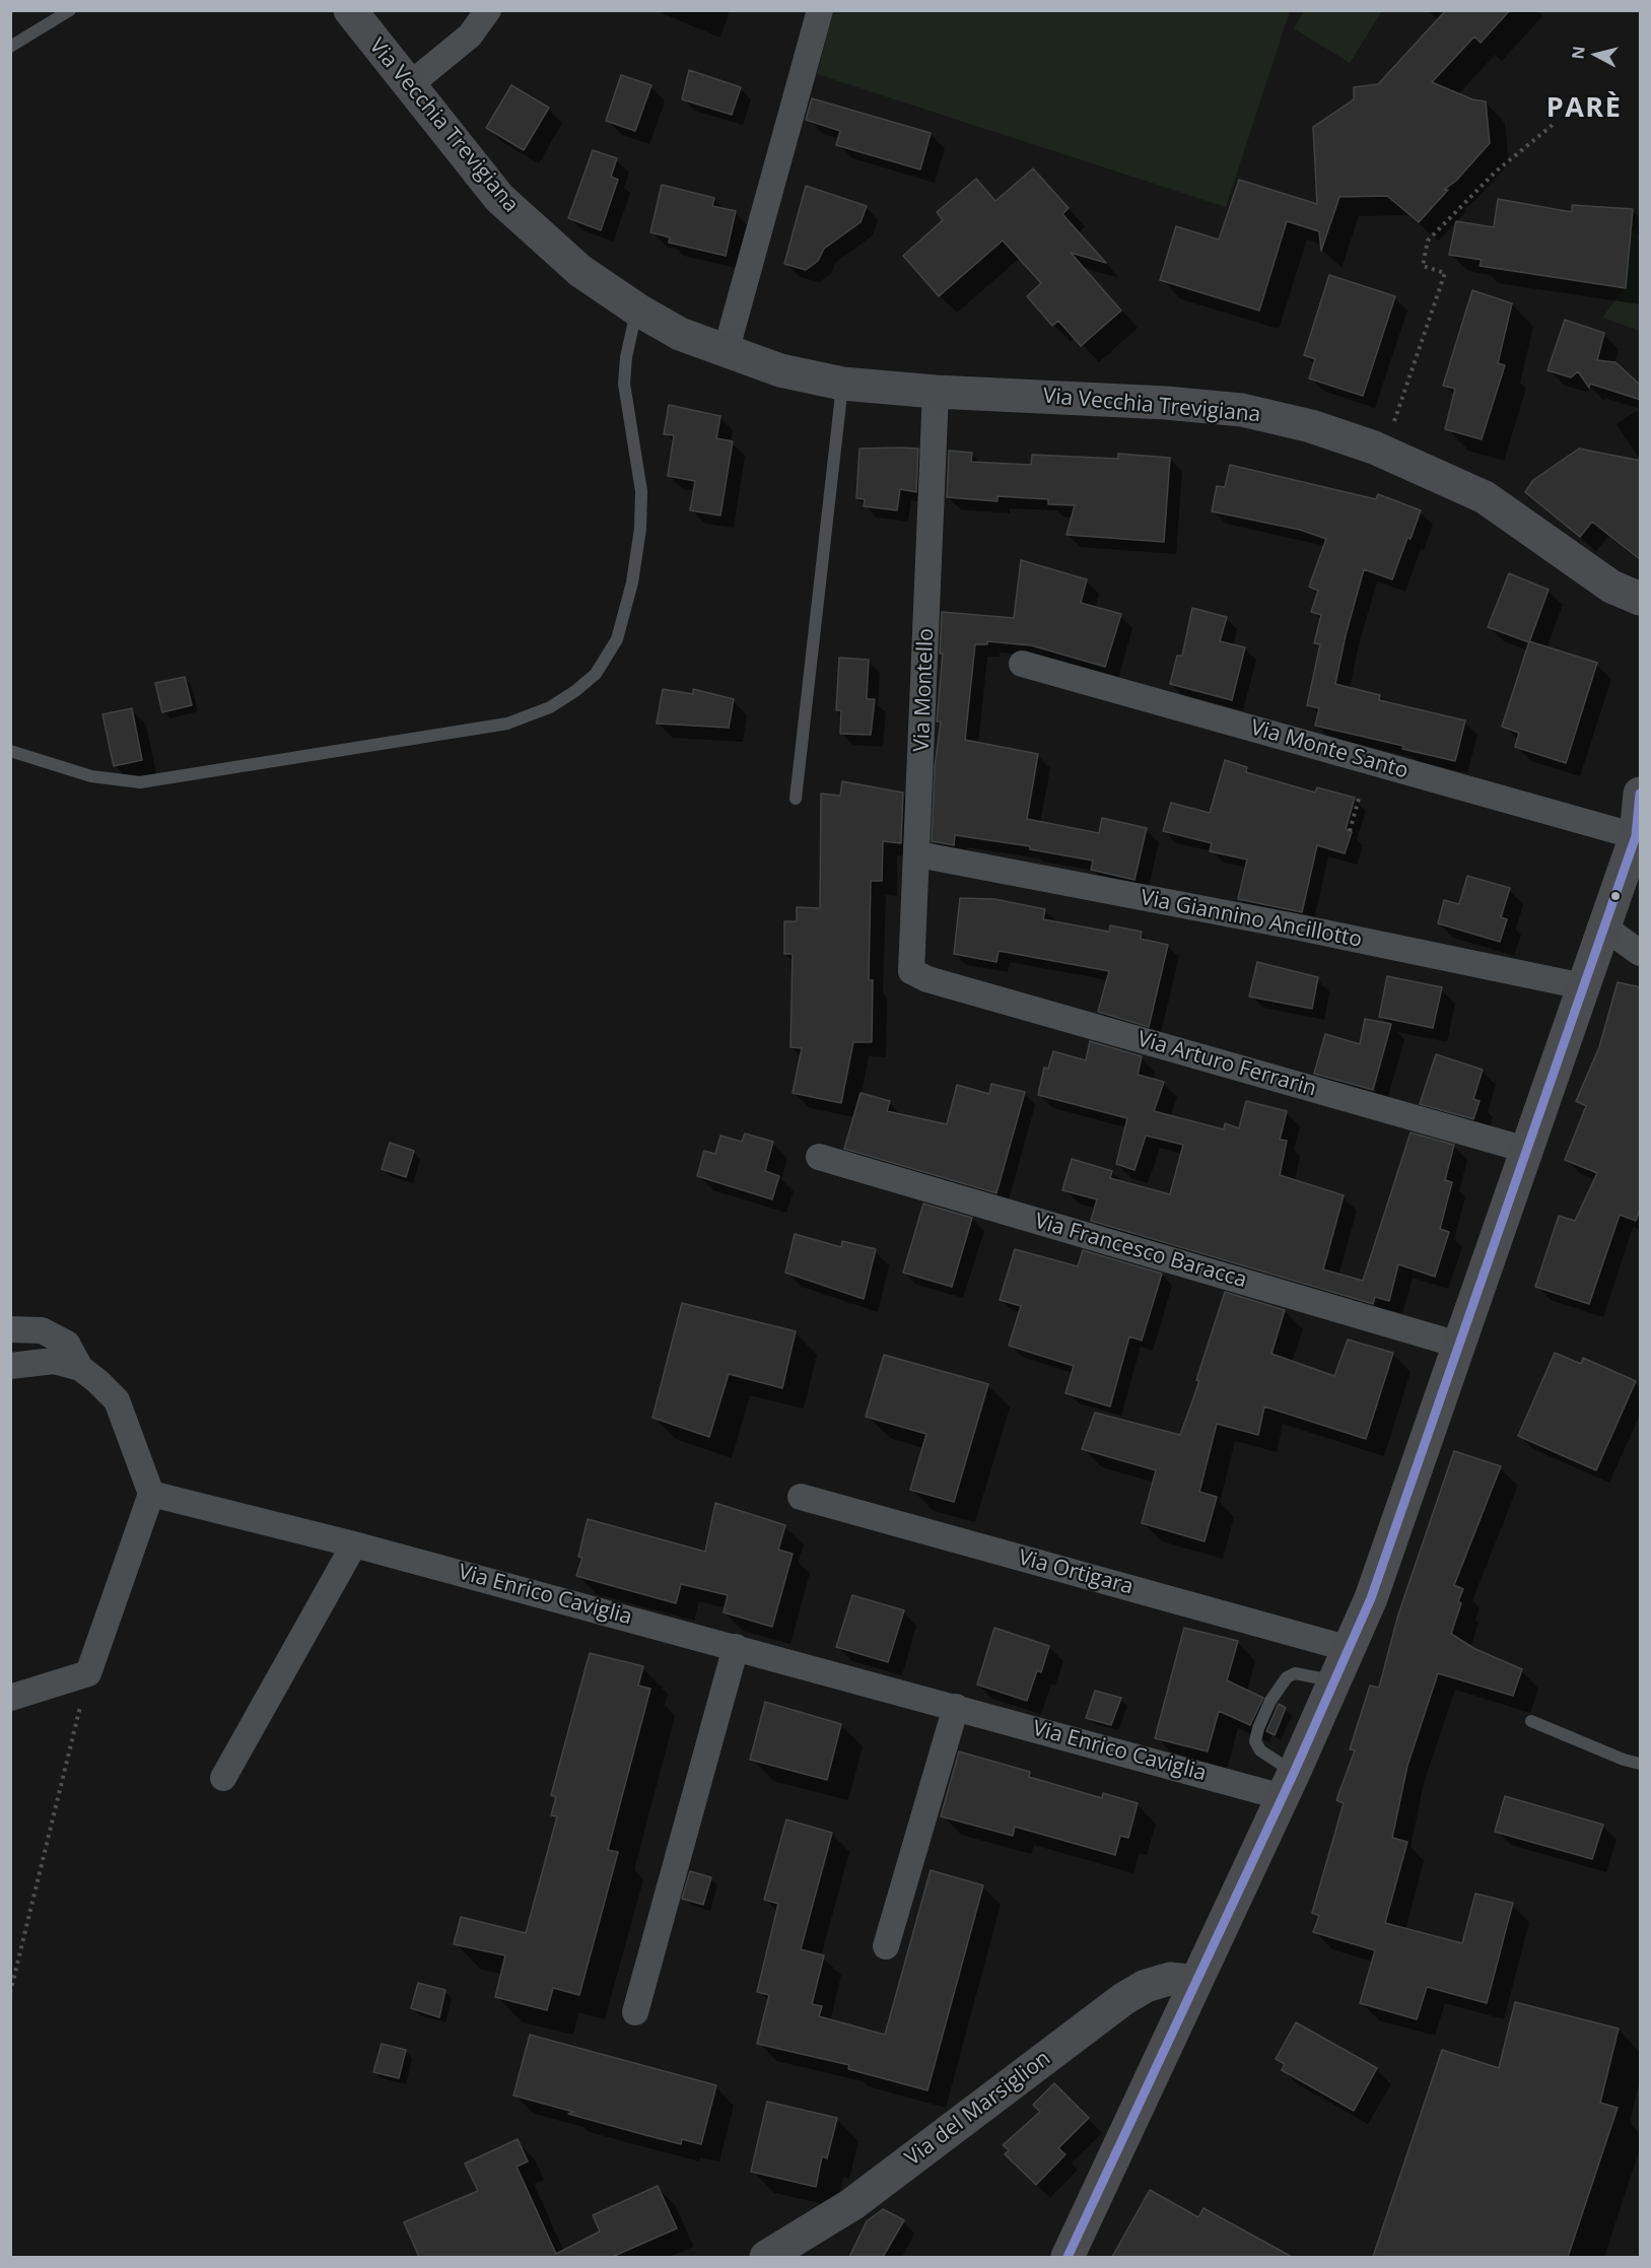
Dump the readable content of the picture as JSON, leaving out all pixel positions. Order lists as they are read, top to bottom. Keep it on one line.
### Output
{"streets":{"street":["Via Vecchia Trevigiana","Via Montello","Via Monte Santo","Via Giannino Ancillotto","Via Arturo Ferrarin","Via Francesco Baracca","Via Ortigara","Via Enrico Caviglia","Via del Marsiglion"]},"crossings":[["Via Vecchia Trevigiana","Via Montello"],["Via Montello","Via Giannino Ancillotto"],["Via Montello","Via Arturo Ferrarin"]],"districts":["PARÈ"],"north":"left"}
